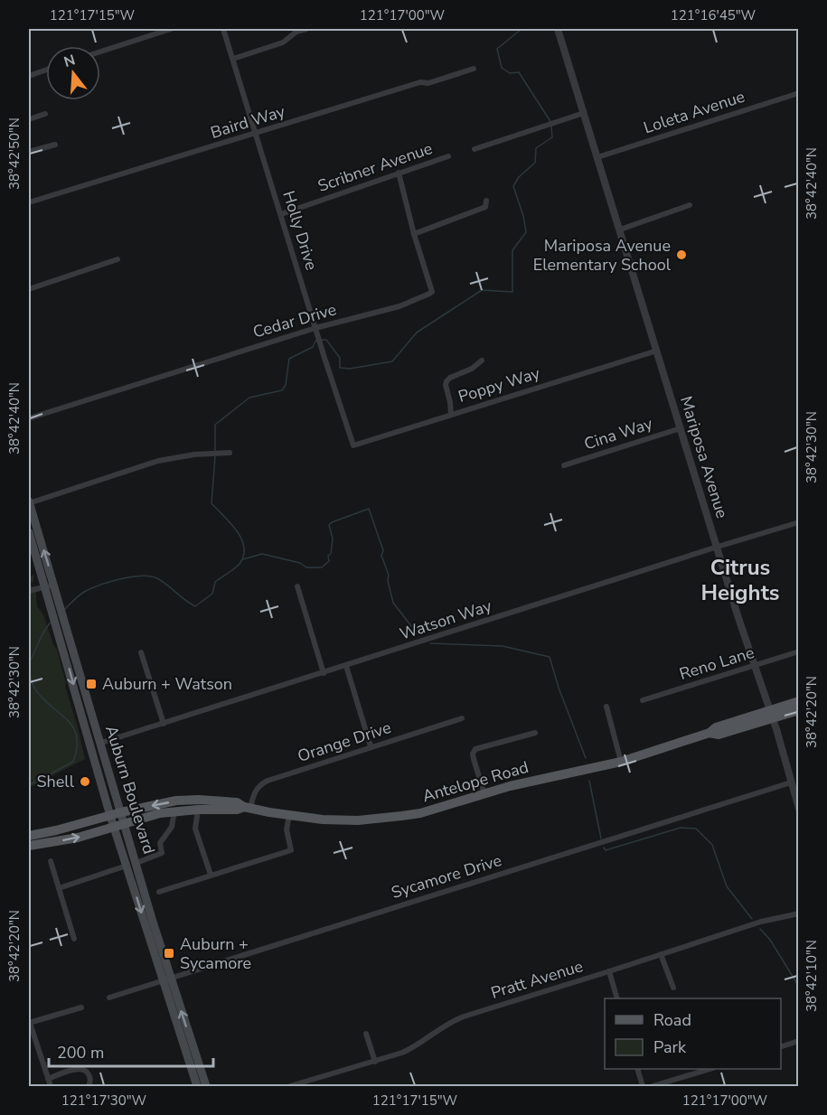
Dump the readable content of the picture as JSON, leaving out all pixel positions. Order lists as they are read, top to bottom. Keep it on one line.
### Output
{"streets":{"main road":["Antelope Road","Auburn Boulevard"],"street":["Loleta Avenue","Baird Way","Scribner Avenue","Holly Drive","Cedar Drive","Poppy Way","Cina Way","Mariposa Avenue","Watson Way","Reno Lane","Orange Drive","Sycamore Drive","Pratt Avenue"]},"crossings":[["Loleta Avenue","Mariposa Avenue"],["Baird Way","Holly Drive"],["Scribner Avenue","Holly Drive"],["Holly Drive","Cedar Drive"],["Holly Drive","Poppy Way"],["Poppy Way","Mariposa Avenue"],["Cina Way","Mariposa Avenue"],["Mariposa Avenue","Watson Way"],["Mariposa Avenue","Reno Lane"],["Mariposa Avenue","Antelope Road"],["Mariposa Avenue","Sycamore Drive"],["Watson Way","Auburn Boulevard"],["Orange Drive","Antelope Road"],["Antelope Road","Auburn Boulevard"],["Auburn Boulevard","Sycamore Drive"]],"districts":["Citrus Heights"],"places":{"other":["Mariposa Avenue Elementary School","Shell"],"transit":["Auburn + Watson","Auburn + Sycamore"]},"legend":["Road","Park"],"scale_bar":"200 m","north":"top","coordinates":["121°17'15\"W","121°17'00\"W","121°16'45\"W","38°42'50\"N","38°42'40\"N","38°42'30\"N","38°42'20\"N","38°42'10\"N","121°17'30\"W"]}
